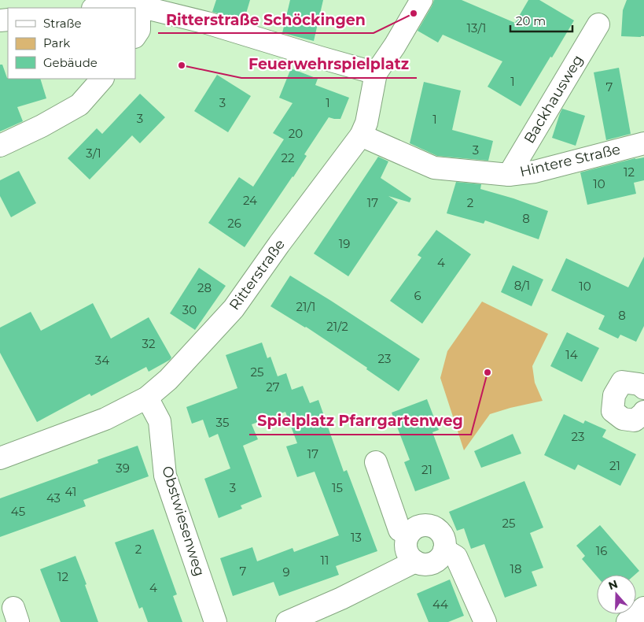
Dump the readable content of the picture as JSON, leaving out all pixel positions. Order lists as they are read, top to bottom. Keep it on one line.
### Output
{"streets":{"street":["Backhausweg","Hintere Straße","Ritterstraße","Obstwiesenweg"]},"crossings":[["Backhausweg","Hintere Straße"],["Hintere Straße","Ritterstraße"],["Ritterstraße","Obstwiesenweg"]],"places":["Ritterstraße Schöckingen","Feuerwehrspielplatz","Spielplatz Pfarrgartenweg"],"house_numbers":["13/1","1","7","3","1","3","1","20","3","3/1","22","12","10","24","17","2","8","26","19","4","8/1","10","28","6","21/1","30","8","21/2","32","14","23","34","25","27","35","23","17","21","39","21","3","15","41","43","45","25","13","2","16","11","18","7","9","12","4","44"],"legend":["Straße","Park","Gebäude"],"scale_bar":"20 m","north":"top"}
